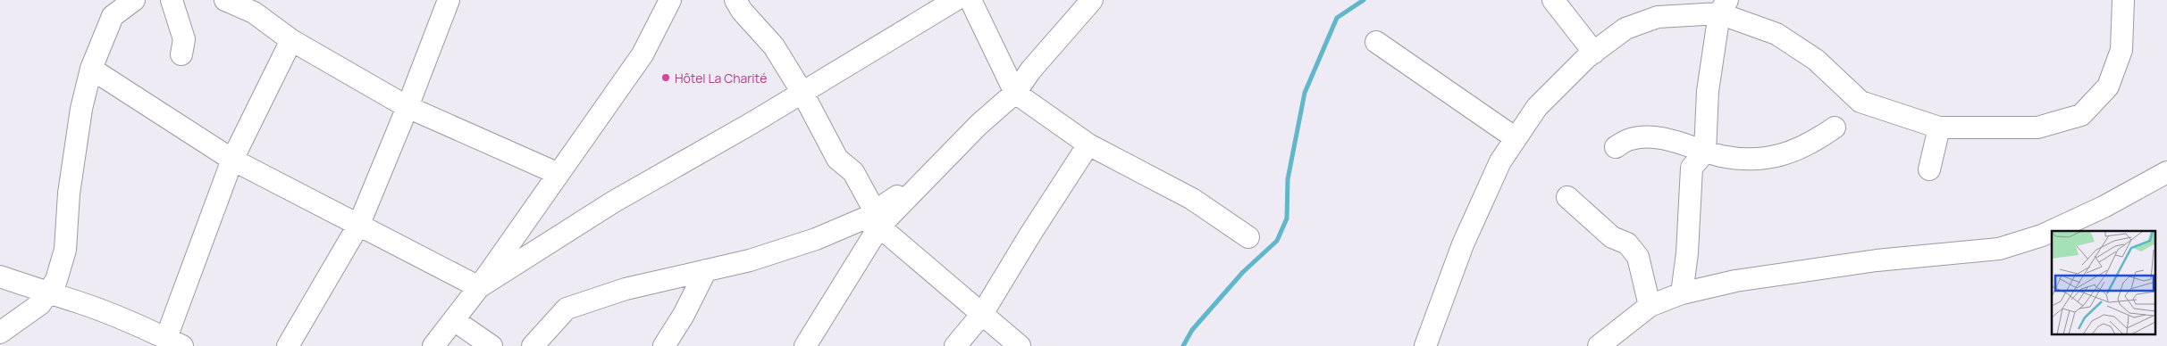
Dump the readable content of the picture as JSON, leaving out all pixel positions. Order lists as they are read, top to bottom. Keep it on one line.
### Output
{"places":["Hôtel La Charité"]}
